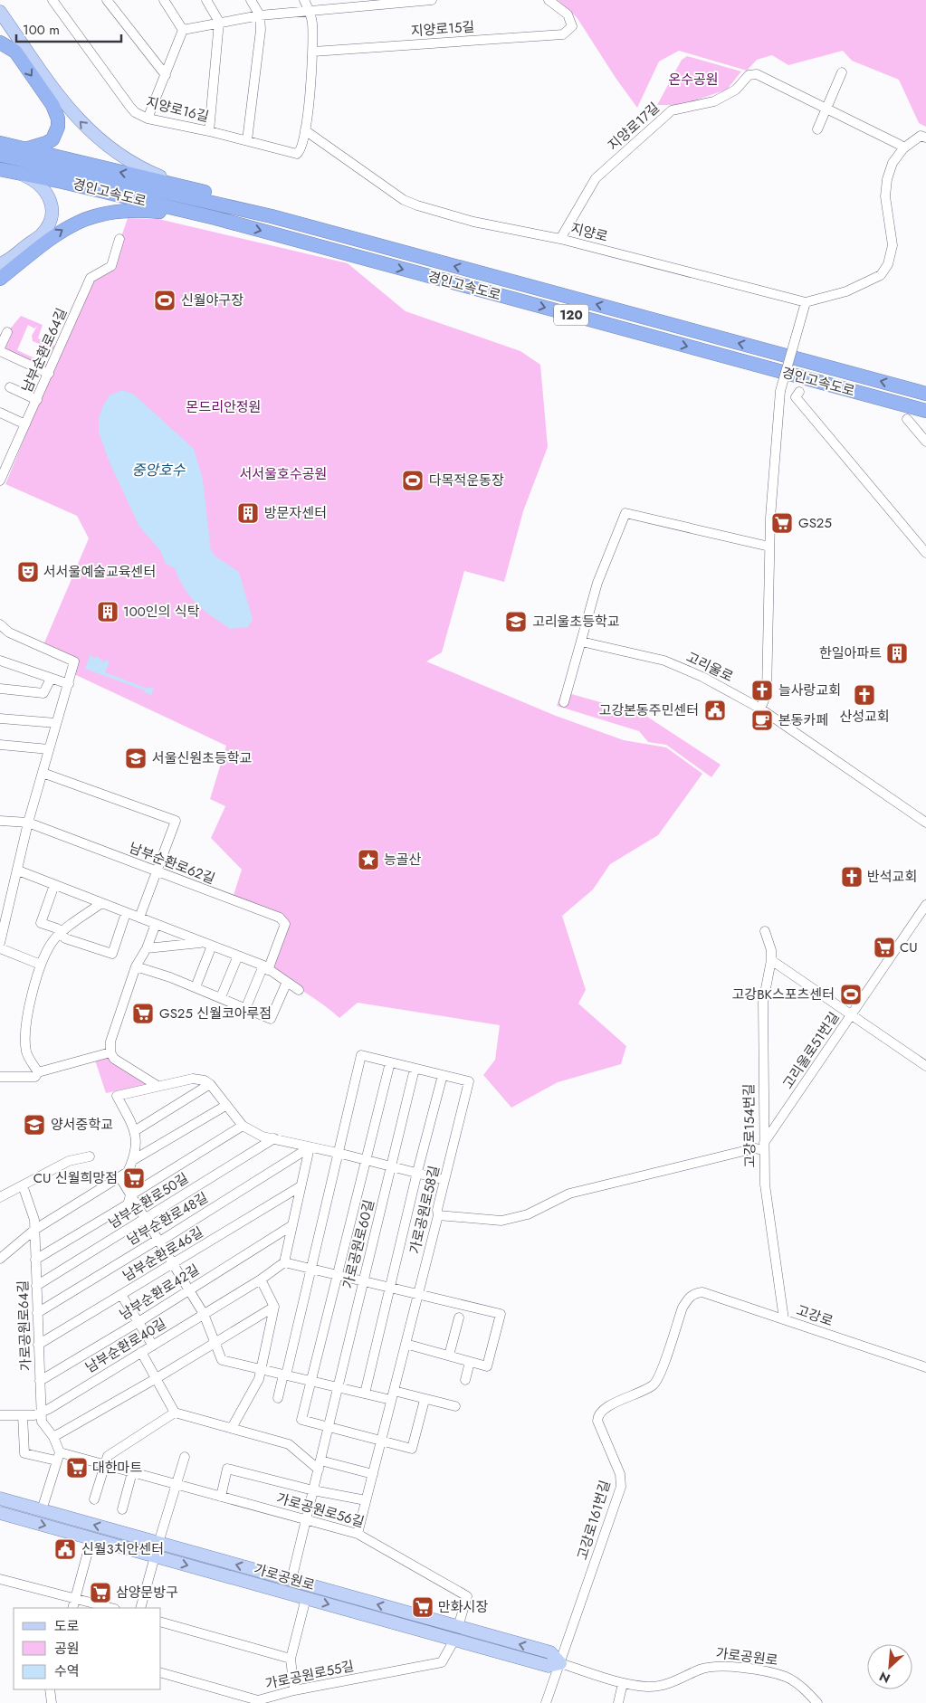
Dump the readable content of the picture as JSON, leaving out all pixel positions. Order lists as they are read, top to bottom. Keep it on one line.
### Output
{"streets":{"highway":["경인고속도로","120"],"main road":["가로공원로"],"street":["지양로15길","지양로16길","지양로17길","지양로","남부순환로64길","고리울로","남부순환로62길","고리울로51번길","고강로154번길","남부순환로50길","가로공원로58길","남부순환로48길","가로공원로60길","남부순환로46길","남부순환로42길","고강로","가로공원로64길","남부순환로40길","가로공원로56길","고강로161번길","가로공원로55길"]},"crossings":[["지양로16길","지양로"],["지양로17길","지양로"],["고리울로51번길","고강로154번길"],["고강로154번길","고강로"],["남부순환로50길","가로공원로64길"],["가로공원로58길","가로공원로56길"],["남부순환로48길","가로공원로64길"],["가로공원로60길","가로공원로56길"],["가로공원로60길","가로공원로"],["남부순환로46길","가로공원로64길"],["남부순환로42길","가로공원로64길"],["고강로","고강로161번길"],["가로공원로64길","남부순환로40길"],["가로공원로64길","가로공원로56길"],["가로공원로56길","가로공원로"],["고강로161번길","가로공원로"],["가로공원로","가로공원로55길"]],"water":["중앙호수"],"parks":["온수공원","몬드리안정원","서서울호수공원"],"places":{"sports":["신월야구장","다목적운동장","고강BK스포츠센터"],"building":["방문자센터","100인의 식탁","한일아파트"],"supermarket":["GS25","CU","GS25 신월코아루점","CU 신월희망점","대한마트","삼양문방구","만화시장"],"theatre":["서서울예술교육센터"],"school or university":["고리울초등학교","서울신원초등학교","양서중학교"],"church":["늘사랑교회","산성교회","반석교회"],"public building":["고강본동주민센터","신월3치안센터"],"cafe":["본동카페"],"place":["능골산"]},"legend":["도로","공원","수역"],"scale_bar":"100 m","north":"bottom left"}
